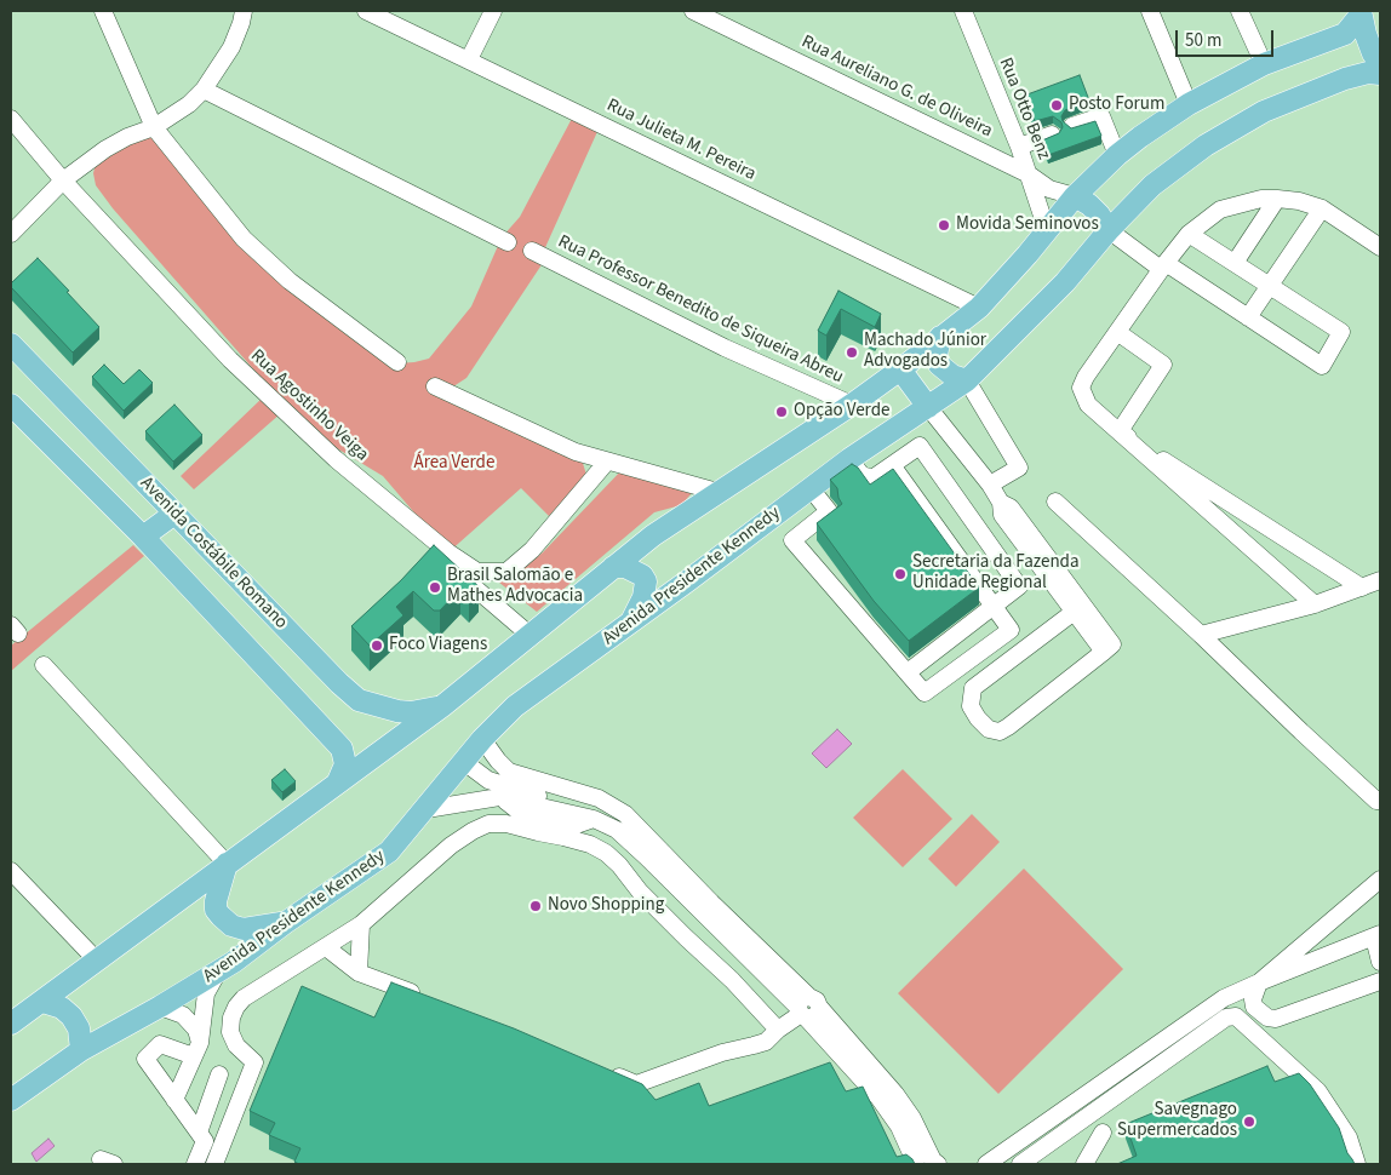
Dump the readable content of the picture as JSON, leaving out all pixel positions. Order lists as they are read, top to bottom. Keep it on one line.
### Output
{"streets":{"main road":["Avenida Costábile Romano","Avenida Presidente Kennedy"],"street":["Rua Aureliano G. de Oliveira","Rua Otto Benz","Rua Julieta M. Pereira","Rua Professor Benedito de Siqueira Abreu","Rua Agostinho Veiga"]},"crossings":[["Rua Aureliano G. de Oliveira","Rua Otto Benz"]],"parks":["Área Verde"],"places":["Posto Forum","Movida Seminovos","Machado Júnior Advogados","Opção Verde","Secretaria da Fazenda Unidade Regional","Brasil Salomão e Mathes Advocacia","Foco Viagens","Novo Shopping","Savegnago Supermercados"],"scale_bar":"50 m"}
